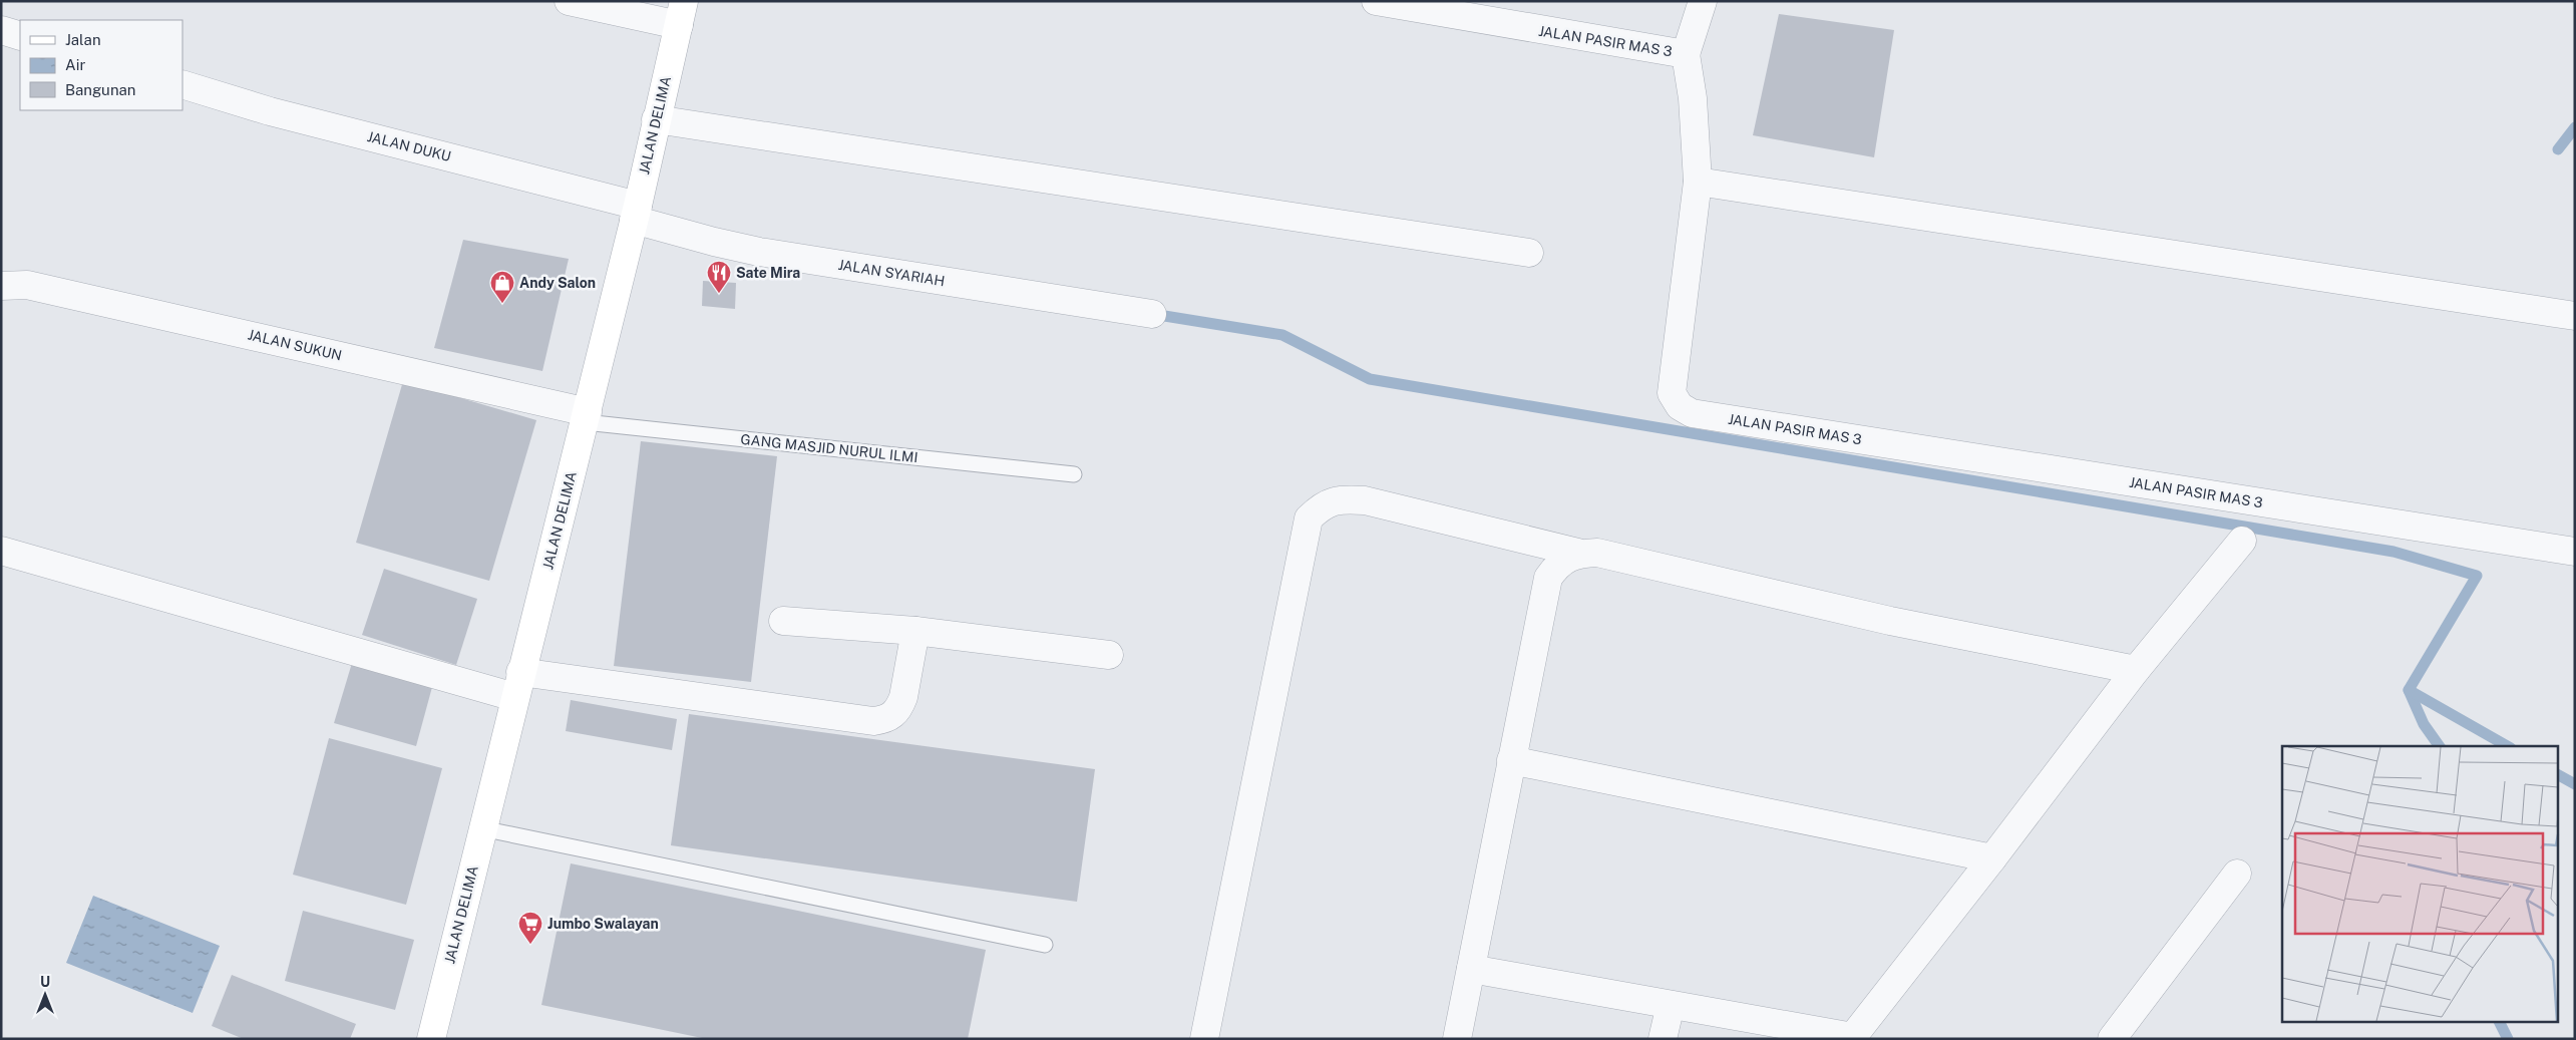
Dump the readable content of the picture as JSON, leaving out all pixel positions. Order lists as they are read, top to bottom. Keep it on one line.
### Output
{"streets":{"main road":["JALAN DELIMA"],"street":["JALAN PASIR MAS 3","JALAN DUKU","JALAN SYARIAH","JALAN SUKUN"],"lane":["GANG MASJID NURUL ILMI"]},"crossings":[["JALAN DELIMA","JALAN DUKU"],["JALAN DELIMA","JALAN SYARIAH"],["JALAN DELIMA","JALAN SUKUN"],["JALAN DELIMA","GANG MASJID NURUL ILMI"],["JALAN DUKU","JALAN SYARIAH"],["JALAN SUKUN","GANG MASJID NURUL ILMI"]],"places":{"restaurant":["Sate Mira"],"shop":["Andy Salon"],"supermarket":["Jumbo Swalayan"]},"legend":["Jalan","Air","Bangunan"],"north":"top"}
